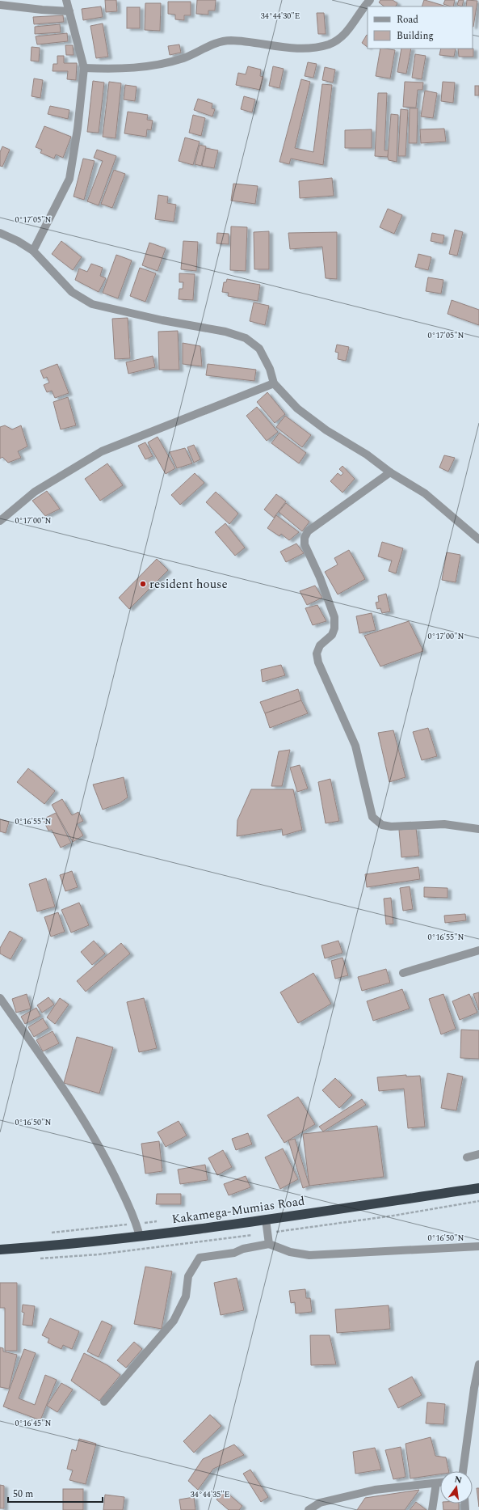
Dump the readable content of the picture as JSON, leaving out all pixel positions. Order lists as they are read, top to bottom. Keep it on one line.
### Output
{"streets":{"highway":["Kakamega-Mumias Road"]},"places":["resident house"],"legend":["Road","Building"],"scale_bar":"50 m","north":"top","coordinates":["34°44'30\"E","0°17'05\"N","0°17'00\"N","0°16'55\"N","0°16'50\"N","0°16'45\"N","34°44'35\"E"]}
